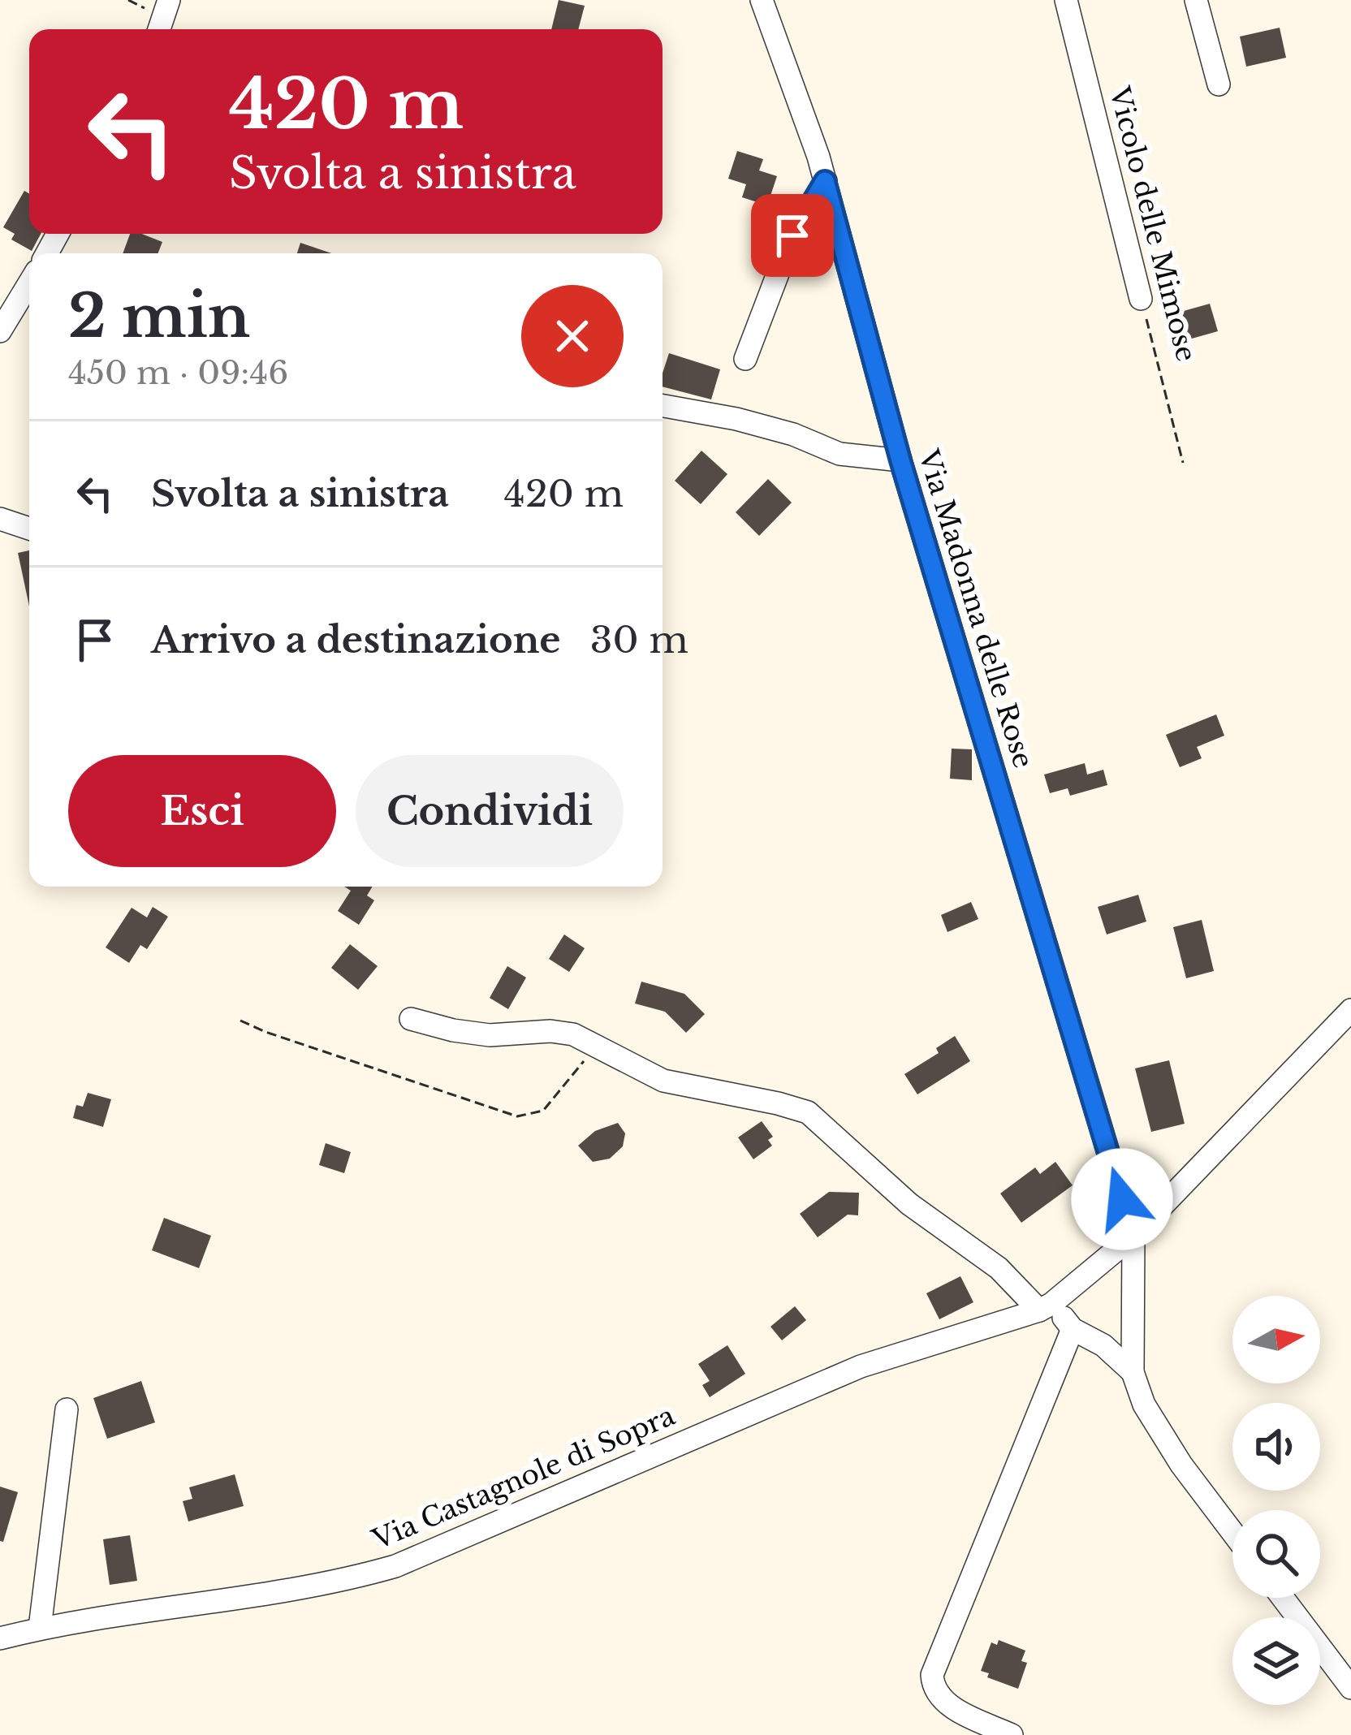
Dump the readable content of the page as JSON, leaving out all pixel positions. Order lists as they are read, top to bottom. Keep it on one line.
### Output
{"streets":{"street":["Vicolo delle Mimose","Via Madonna delle Rose","Via Castagnole di Sopra"]},"north":"right","page":{"turn":["420 m","Svolta a sinistra"],"heading":["2 min","450 m · 09:46"],"list":[{"name":"Svolta a sinistra","value":"420 m"},{"name":"Arrivo a destinazione","value":"30 m"}],"buttons":["Esci","Condividi"]}}
